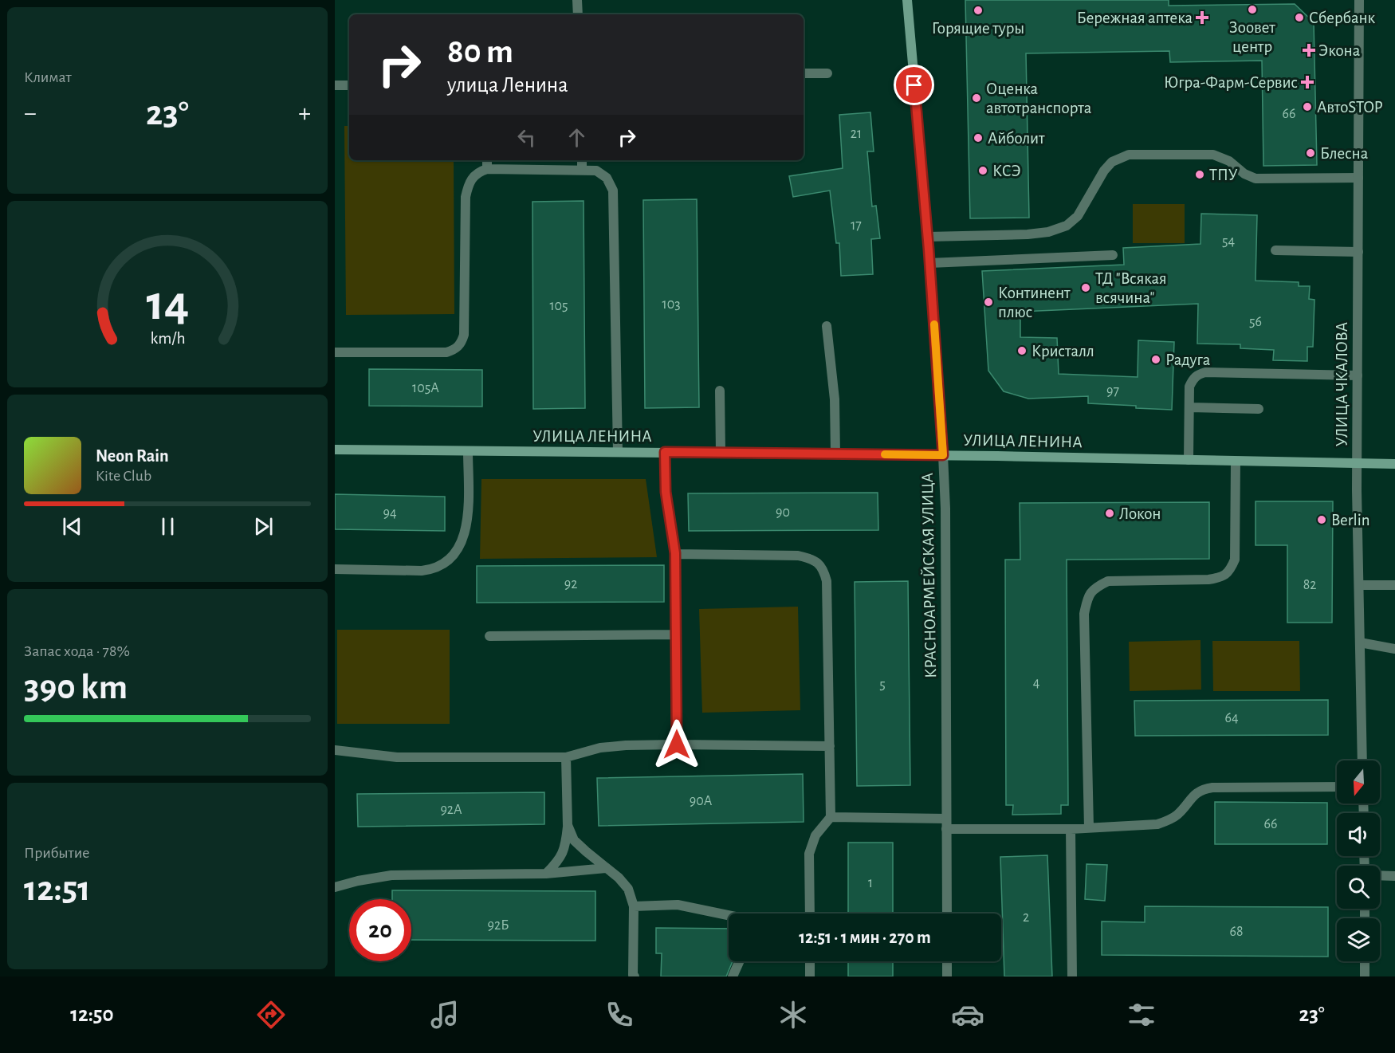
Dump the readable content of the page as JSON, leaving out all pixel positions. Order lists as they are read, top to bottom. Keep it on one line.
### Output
{"streets":{"street":["УЛИЦА ЧКАЛОВА","УЛИЦА ЛЕНИНА","КРАСНОАРМЕЙСКАЯ УЛИЦА"]},"crossings":[["УЛИЦА ЧКАЛОВА","УЛИЦА ЛЕНИНА"],["УЛИЦА ЛЕНИНА","КРАСНОАРМЕЙСКАЯ УЛИЦА"]],"places":{"other":["Зоовет центр","Горящие туры","Сбербанк","Оценка автотранспорта","АвтоSTOP","Айболит","Блесна","КСЭ","ТПУ","ТД \"Всякая всячина\"","Континент плюс","Кристалл","Радуга","Локон","Berlin"],"health":["Бережная аптека","Экона","Югра-Фарм-Сервис"]},"house_numbers":["66","21","17","54","103","105","56","105А","97","90","94","92","82","4","5","64","90А","92А","66","1","2","92Б","68"],"north":"bottom","page":{"tile":["Климат",["Запас хода · 78%","390 km"],["Прибытие","12:51"]],"turn":["80 m","улица Ленина"],"heat":["−","23°","+"],"song":["Neon Rain","Kite Club"],"limit":"20","trip":"12:51 · 1 мин · 270 m","tabs":["12:50","23°"],"gauge":["14","km/h"]}}
